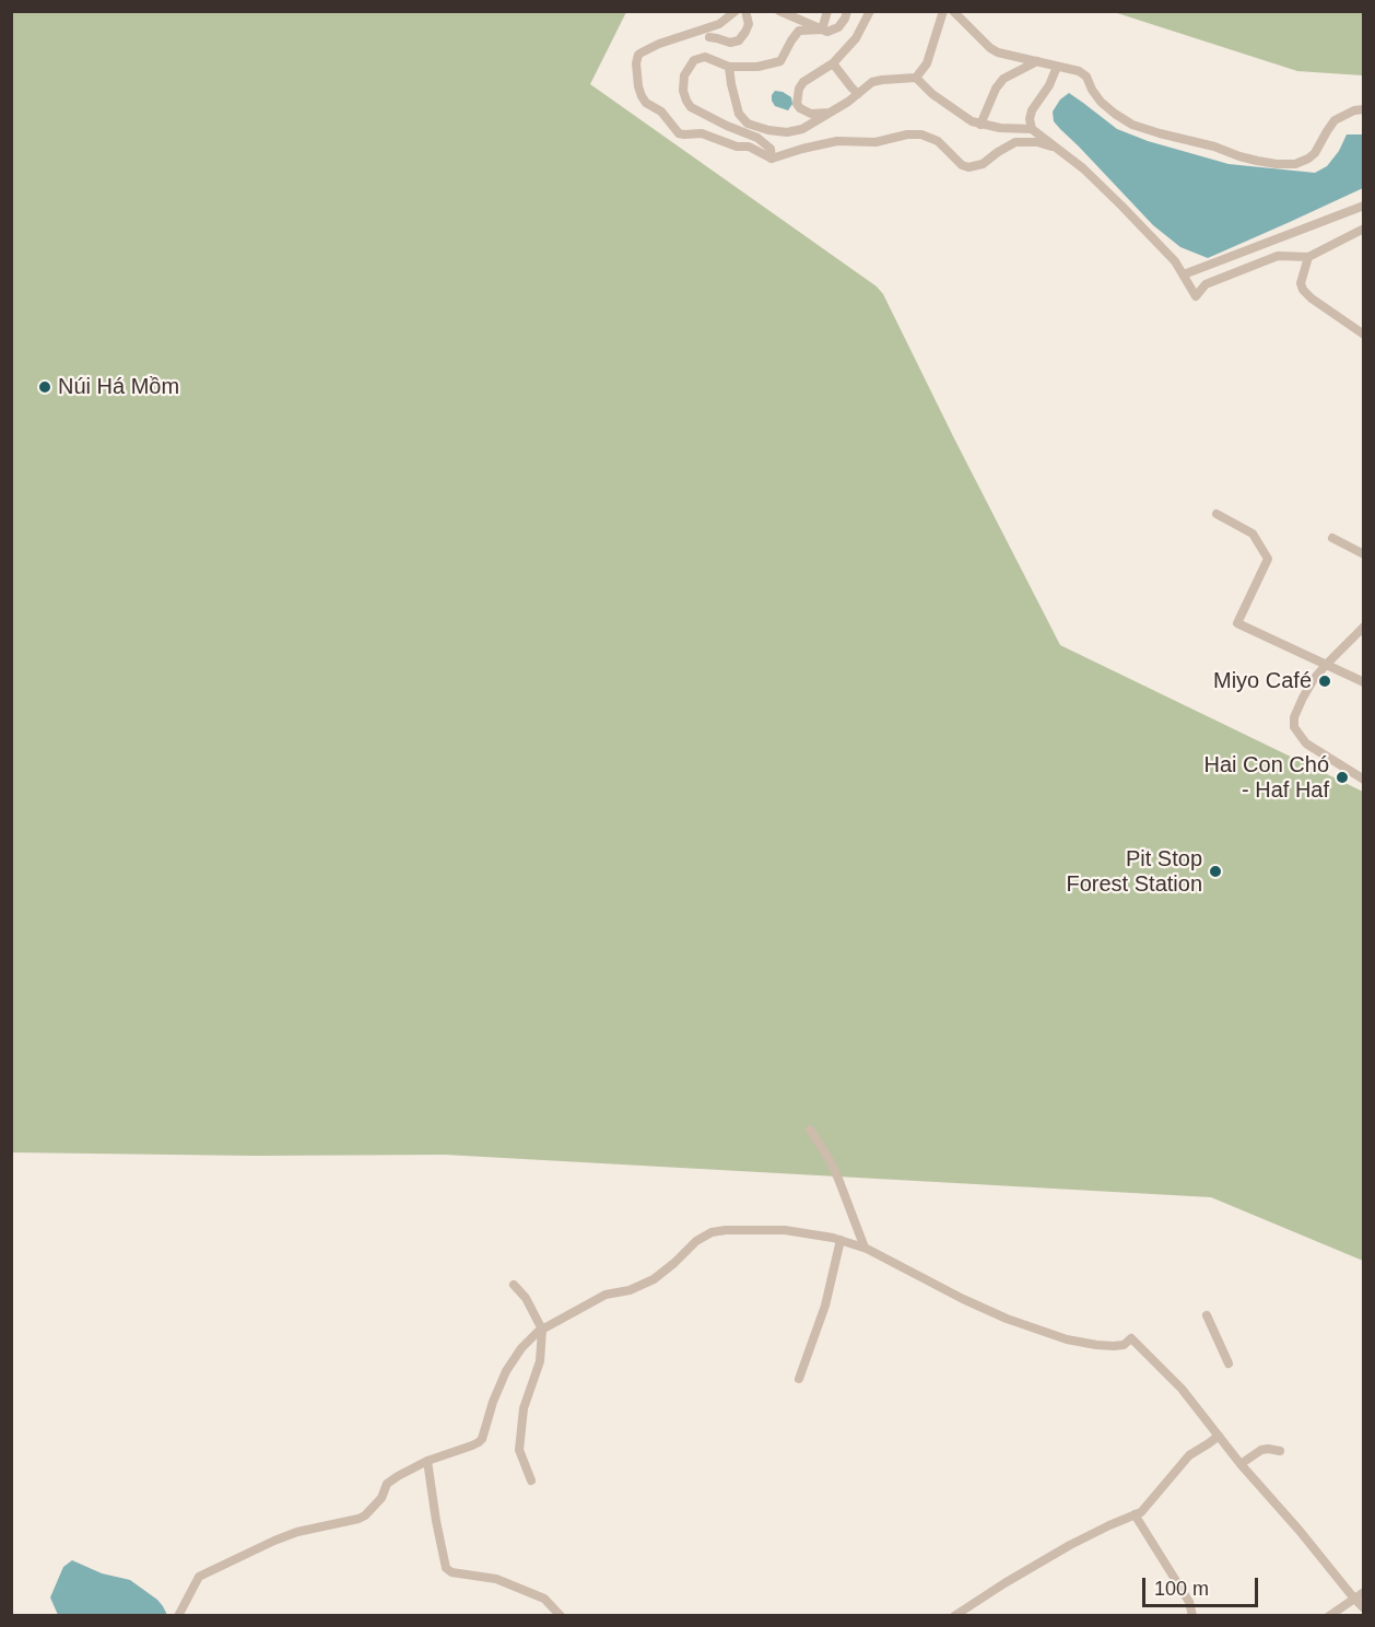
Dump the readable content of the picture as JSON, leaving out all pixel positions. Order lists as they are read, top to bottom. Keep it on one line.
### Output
{"places":["Núi Há Mồm","Miyo Café","Hai Con Chó - Haf Haf","Pit Stop Forest Station"],"scale_bar":"100 m"}
